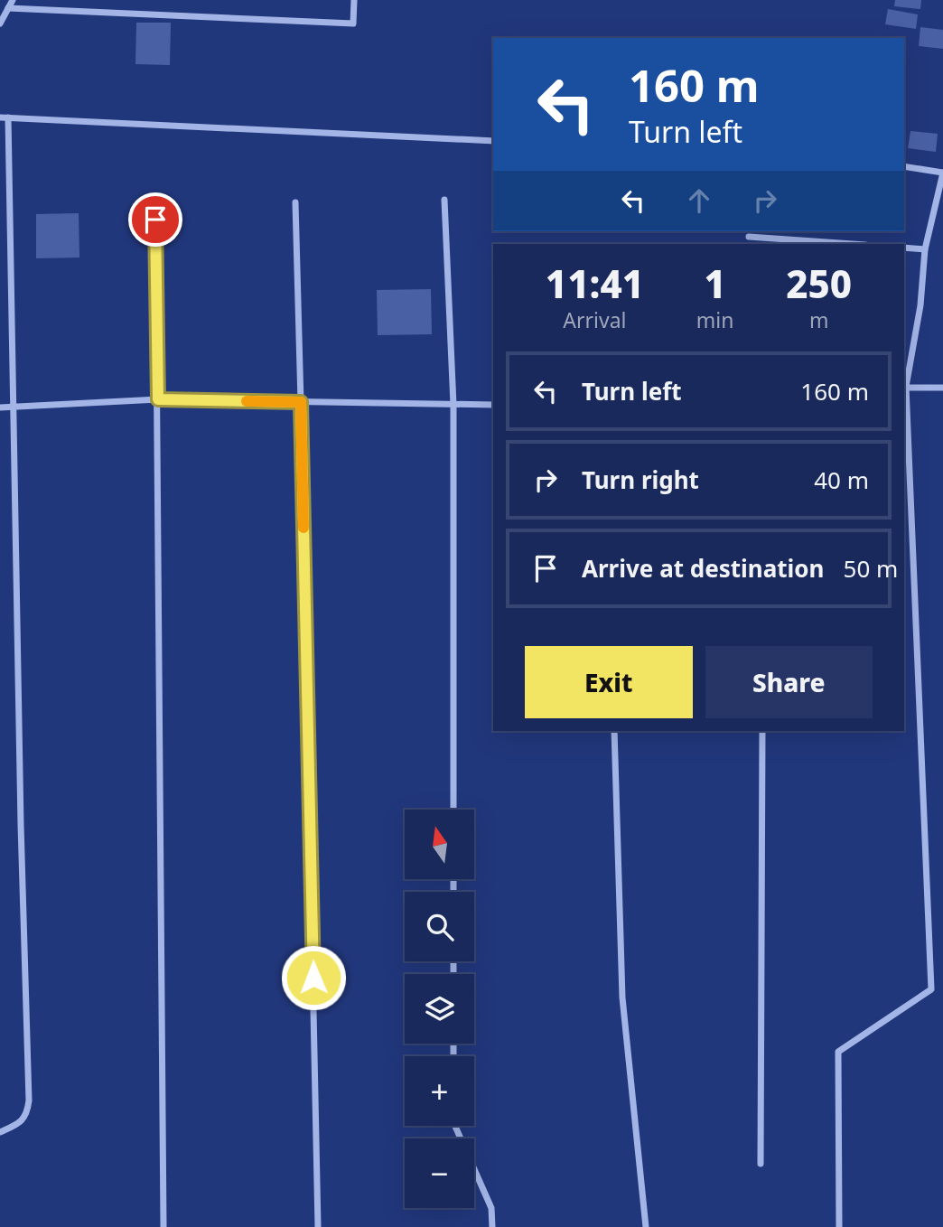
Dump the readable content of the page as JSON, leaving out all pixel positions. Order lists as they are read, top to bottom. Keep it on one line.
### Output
{"north":"top","page":{"turn":["160 m","Turn left"],"eta":["11:41","Arrival","1","min","250","m"],"list":[{"name":"Turn left","value":"160 m"},{"name":"Turn right","value":"40 m"},{"name":"Arrive at destination","value":"50 m"}],"buttons":["Exit","Share"],"map_buttons":["+","−"]}}
